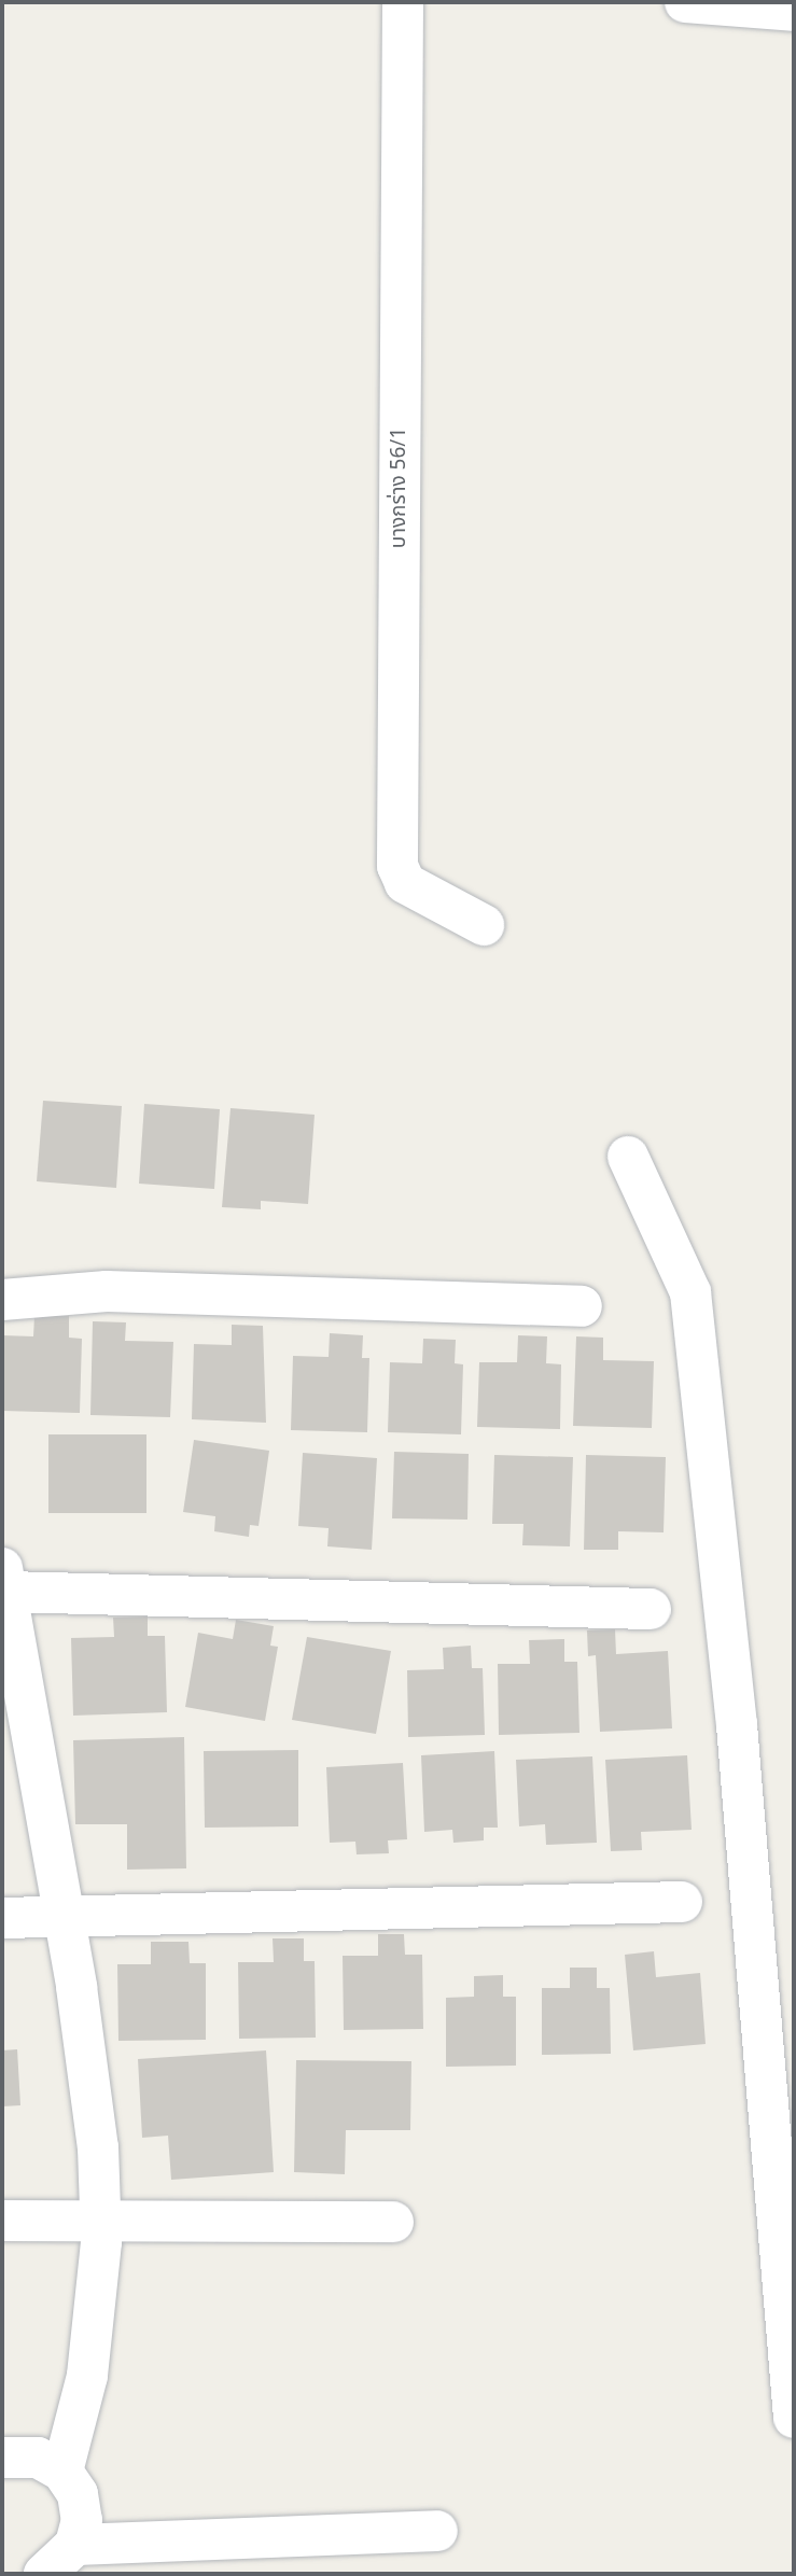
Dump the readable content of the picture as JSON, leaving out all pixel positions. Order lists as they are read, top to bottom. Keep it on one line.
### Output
{"streets":{"street":["บางกร่าง 56/1"]}}
